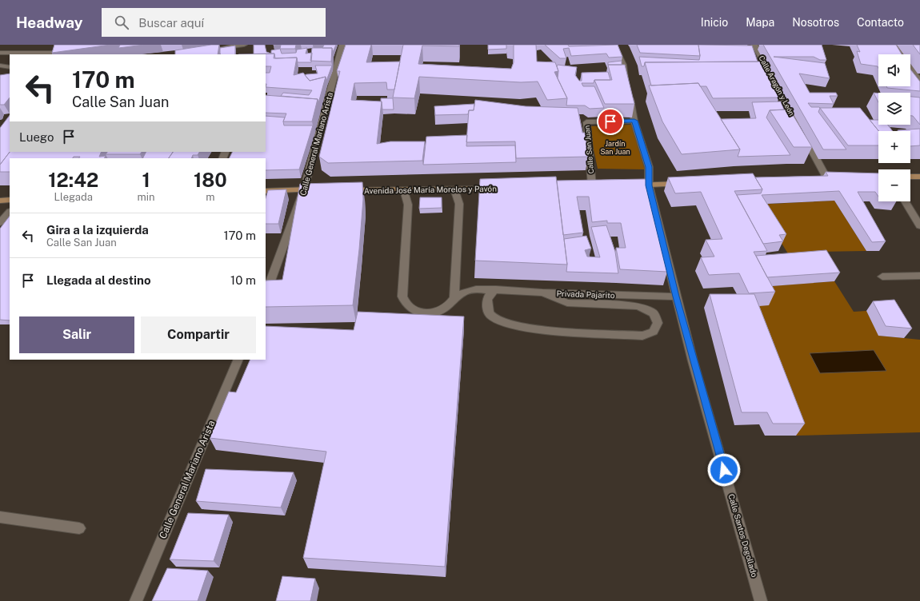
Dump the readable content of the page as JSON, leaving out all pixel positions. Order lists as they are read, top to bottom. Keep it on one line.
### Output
{"streets":{"main road":["Avenida José María Morelos y Pavón"],"street":["Calle Aragón y León","Calle General Mariano Arista","Calle San Juan","Privada Pajarito","Calle Santos Degollado"]},"crossings":[["Calle San Juan","Calle Santos Degollado"],["Avenida José María Morelos y Pavón","Privada Pajarito"],["Privada Pajarito","Calle Santos Degollado"]],"parks":["Jardín San Juan"],"page":{"header":"Headway","search":"Buscar aquí","nav":["Inicio","Mapa","Nosotros","Contacto"],"map_buttons":["+","−"],"turn":["170 m","Calle San Juan"],"then":"Luego","eta":["12:42","Llegada","1","min","180","m"],"list":[{"name":"Gira a la izquierda","note":"Calle San Juan","value":"170 m"},{"name":"Llegada al destino","value":"10 m"}],"buttons":["Salir","Compartir"]}}
